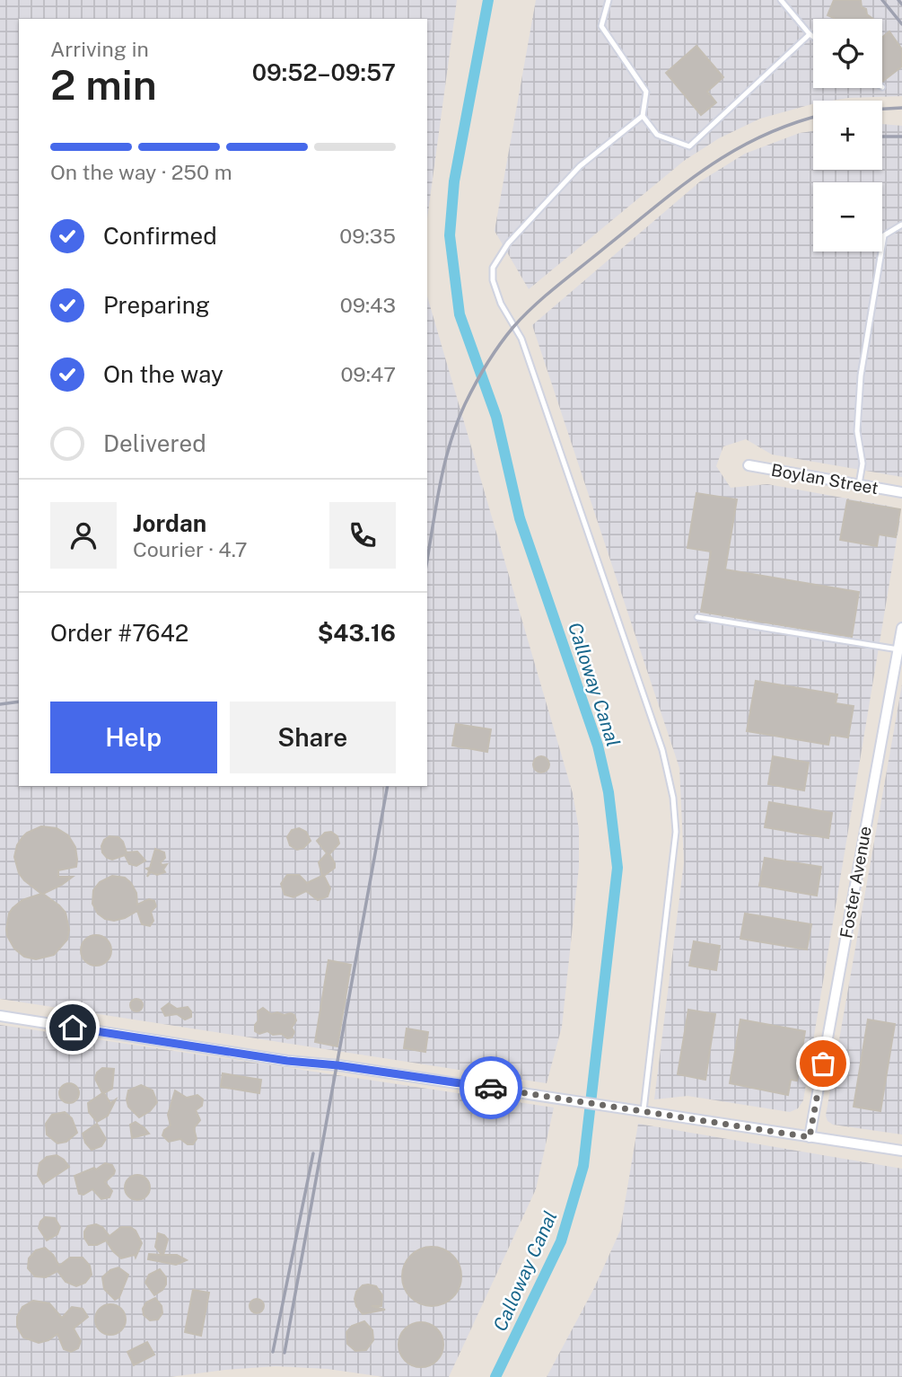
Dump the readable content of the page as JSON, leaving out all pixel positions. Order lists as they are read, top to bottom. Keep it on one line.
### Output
{"streets":{"street":["Boylan Street","Foster Avenue"]},"water":["Calloway Canal"],"page":{"map_buttons":["+","−"],"heading":["2 min","Arriving in","09:52–09:57"],"panel":["Jordan","Courier · 4.7","Order #7642","$43.16"],"bar":"On the way · 250 m","list":[["Confirmed","09:35"],["Preparing","09:43"],["On the way","09:47"],"Delivered"],"buttons":["Help","Share"]}}
